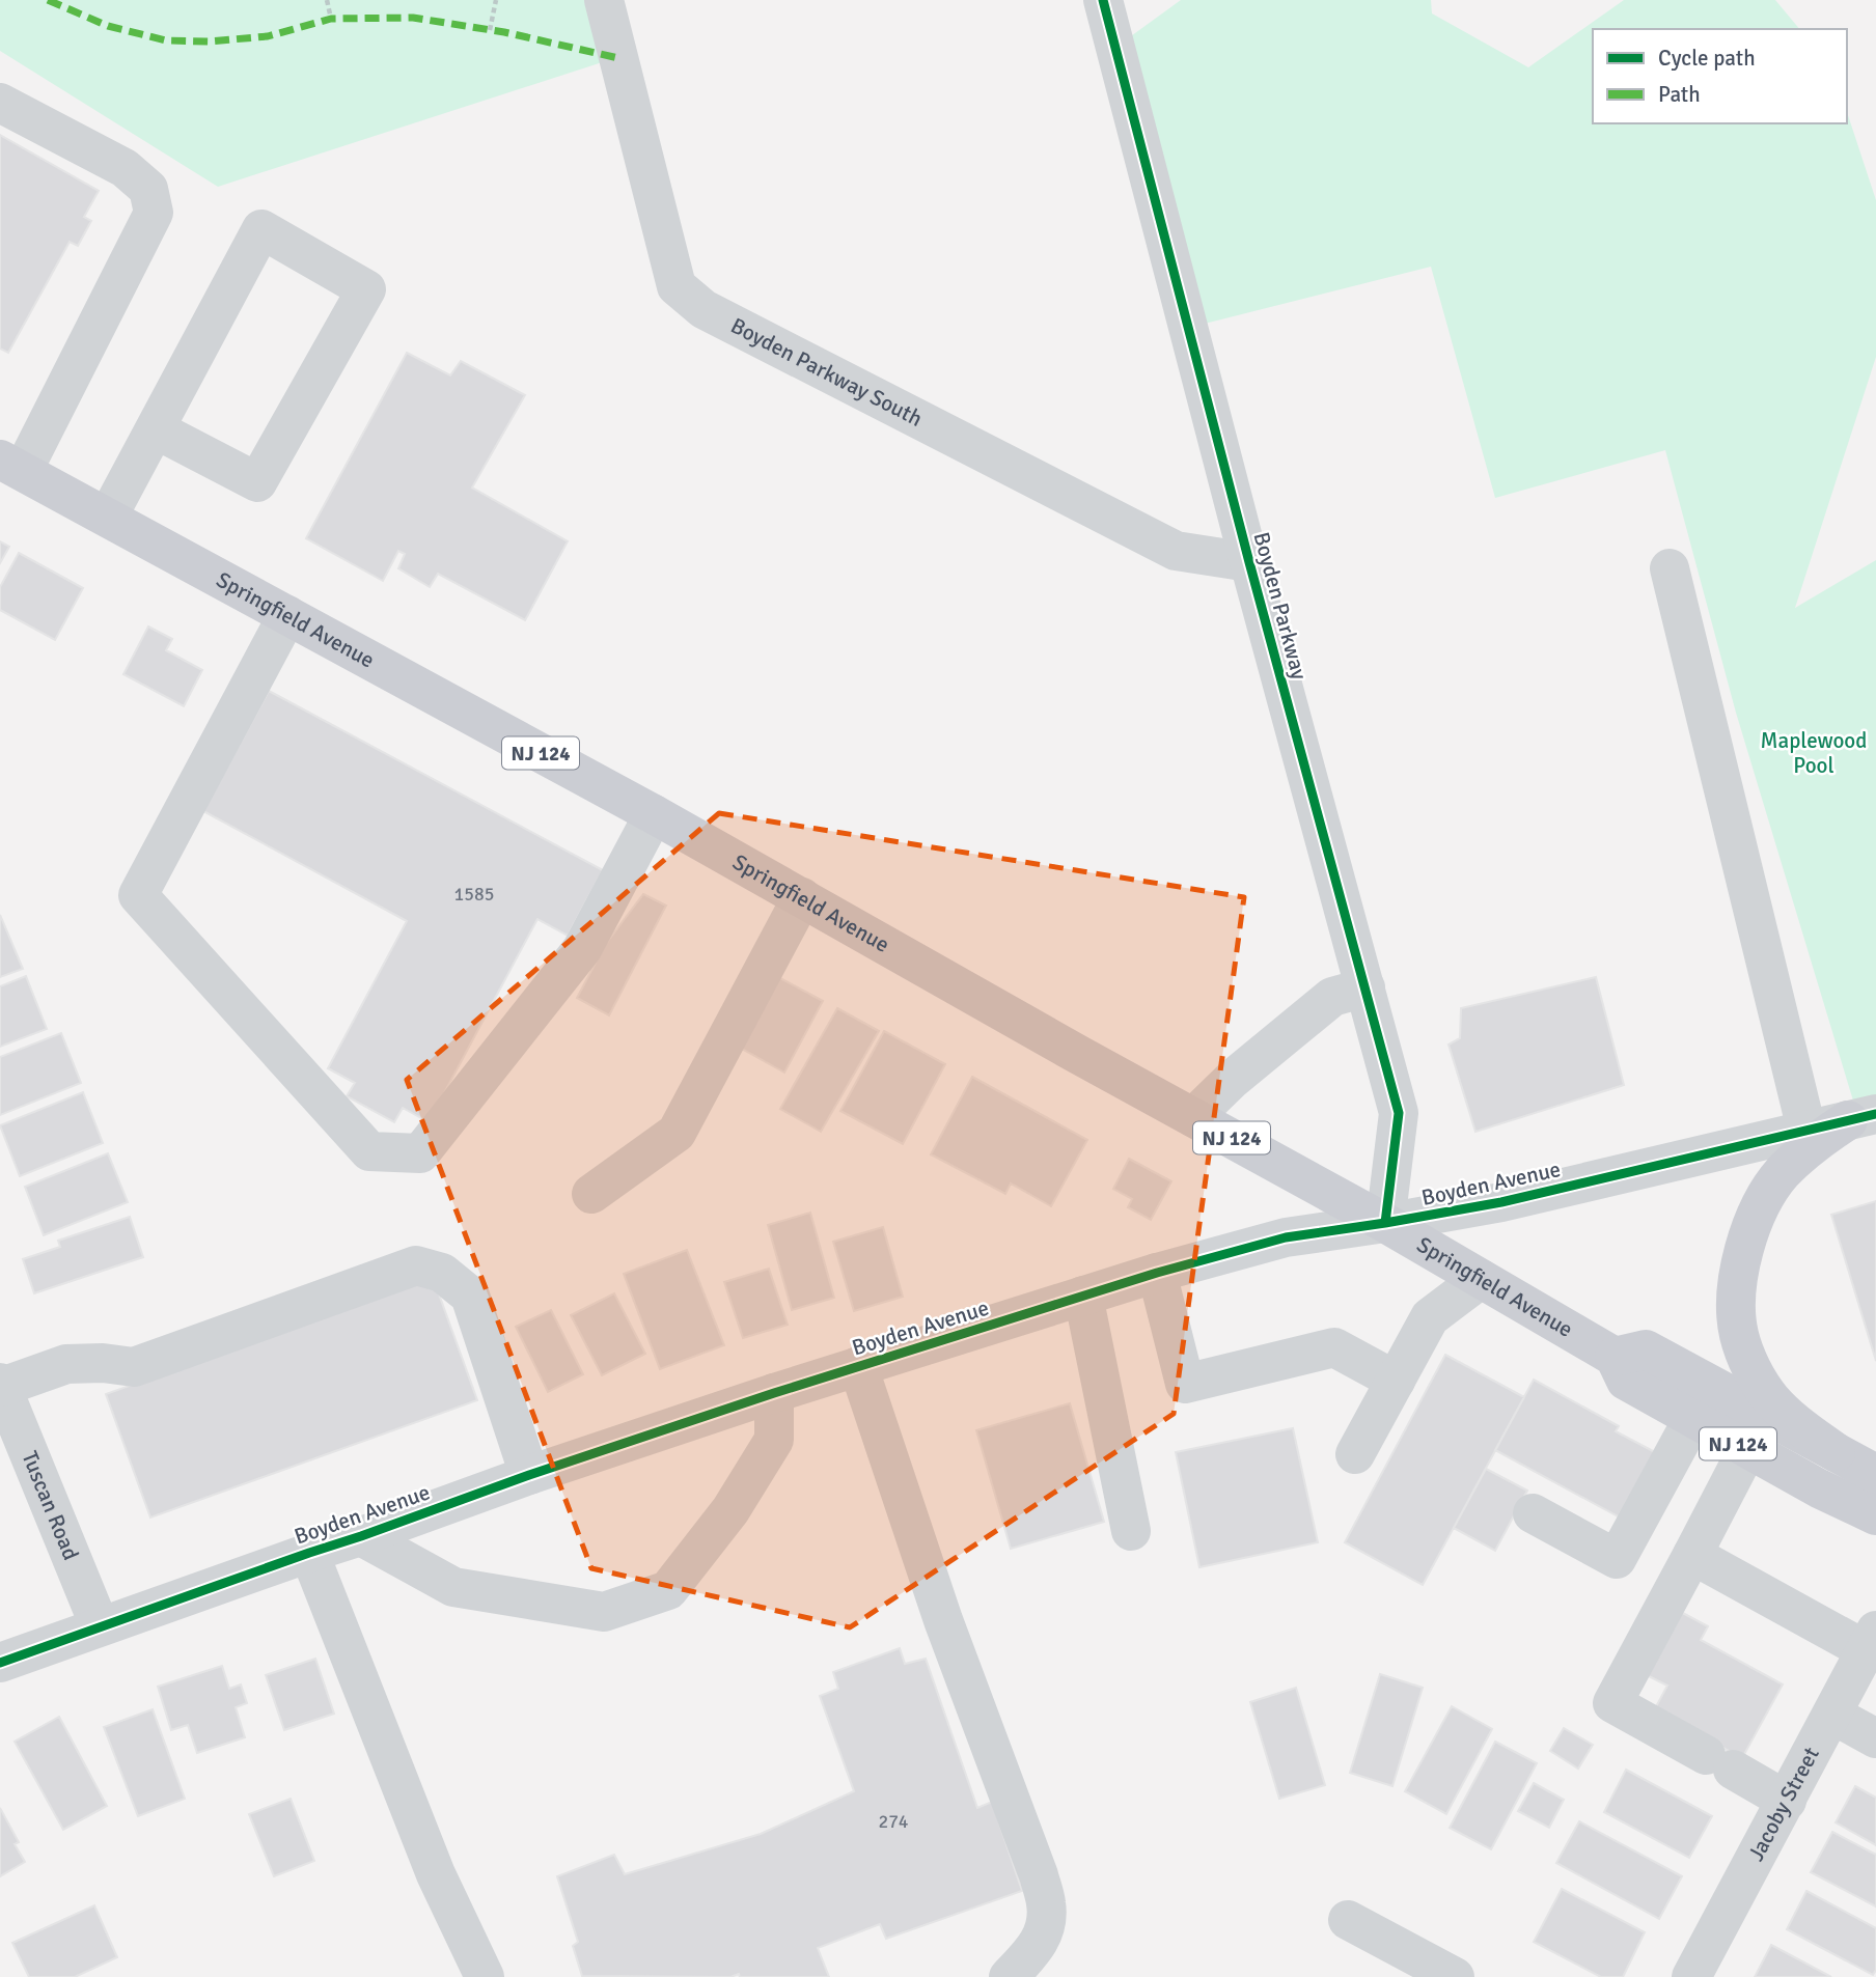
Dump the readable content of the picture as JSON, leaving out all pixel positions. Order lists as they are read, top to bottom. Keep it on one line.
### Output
{"streets":{"main road":["Springfield Avenue","NJ 124"],"street":["Boyden Parkway South","Boyden Parkway","Boyden Avenue","Tuscan Road","Jacoby Street"]},"crossings":[["Boyden Parkway South","Boyden Parkway"],["Boyden Parkway","Springfield Avenue"],["Boyden Parkway","Boyden Avenue"],["Springfield Avenue","NJ 124"],["Springfield Avenue","Boyden Avenue"],["Boyden Avenue","Tuscan Road"]],"parks":["Maplewood Pool"],"house_numbers":["1585","274"],"legend":["Cycle path","Path"]}
